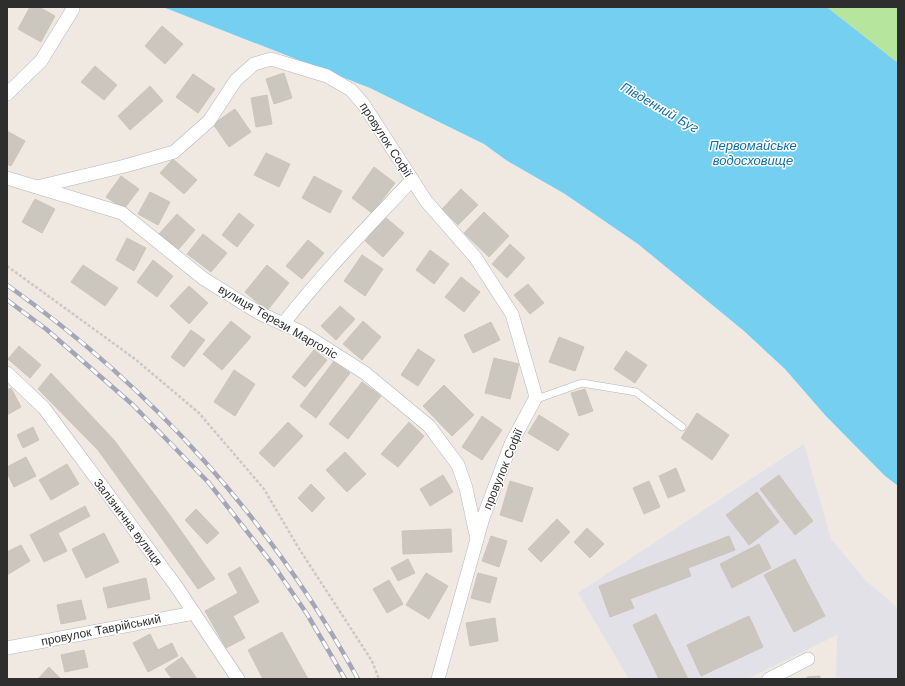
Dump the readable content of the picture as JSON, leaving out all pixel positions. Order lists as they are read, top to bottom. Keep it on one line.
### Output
{"streets":{"street":["провулок Софії","вулиця Терези Марголіс","Залізнична вулиця","провулок Таврійський"]},"crossings":[["провулок Софії","вулиця Терези Марголіс"],["Залізнична вулиця","провулок Таврійський"]],"water":["Південний Буг","Первомайське водосховище"]}
